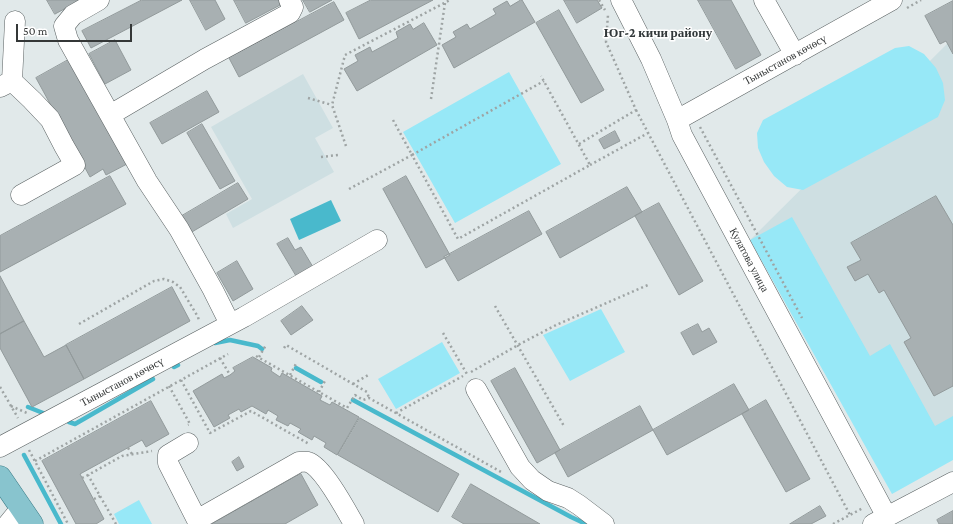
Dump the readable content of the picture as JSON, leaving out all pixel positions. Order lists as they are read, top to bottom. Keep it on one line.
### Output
{"streets":{"street":["Тыныстанов көчөсү","Кулатова улица"]},"crossings":[["Тыныстанов көчөсү","Кулатова улица"]],"districts":["Юг-2 кичи району"],"scale_bar":"50 m"}
